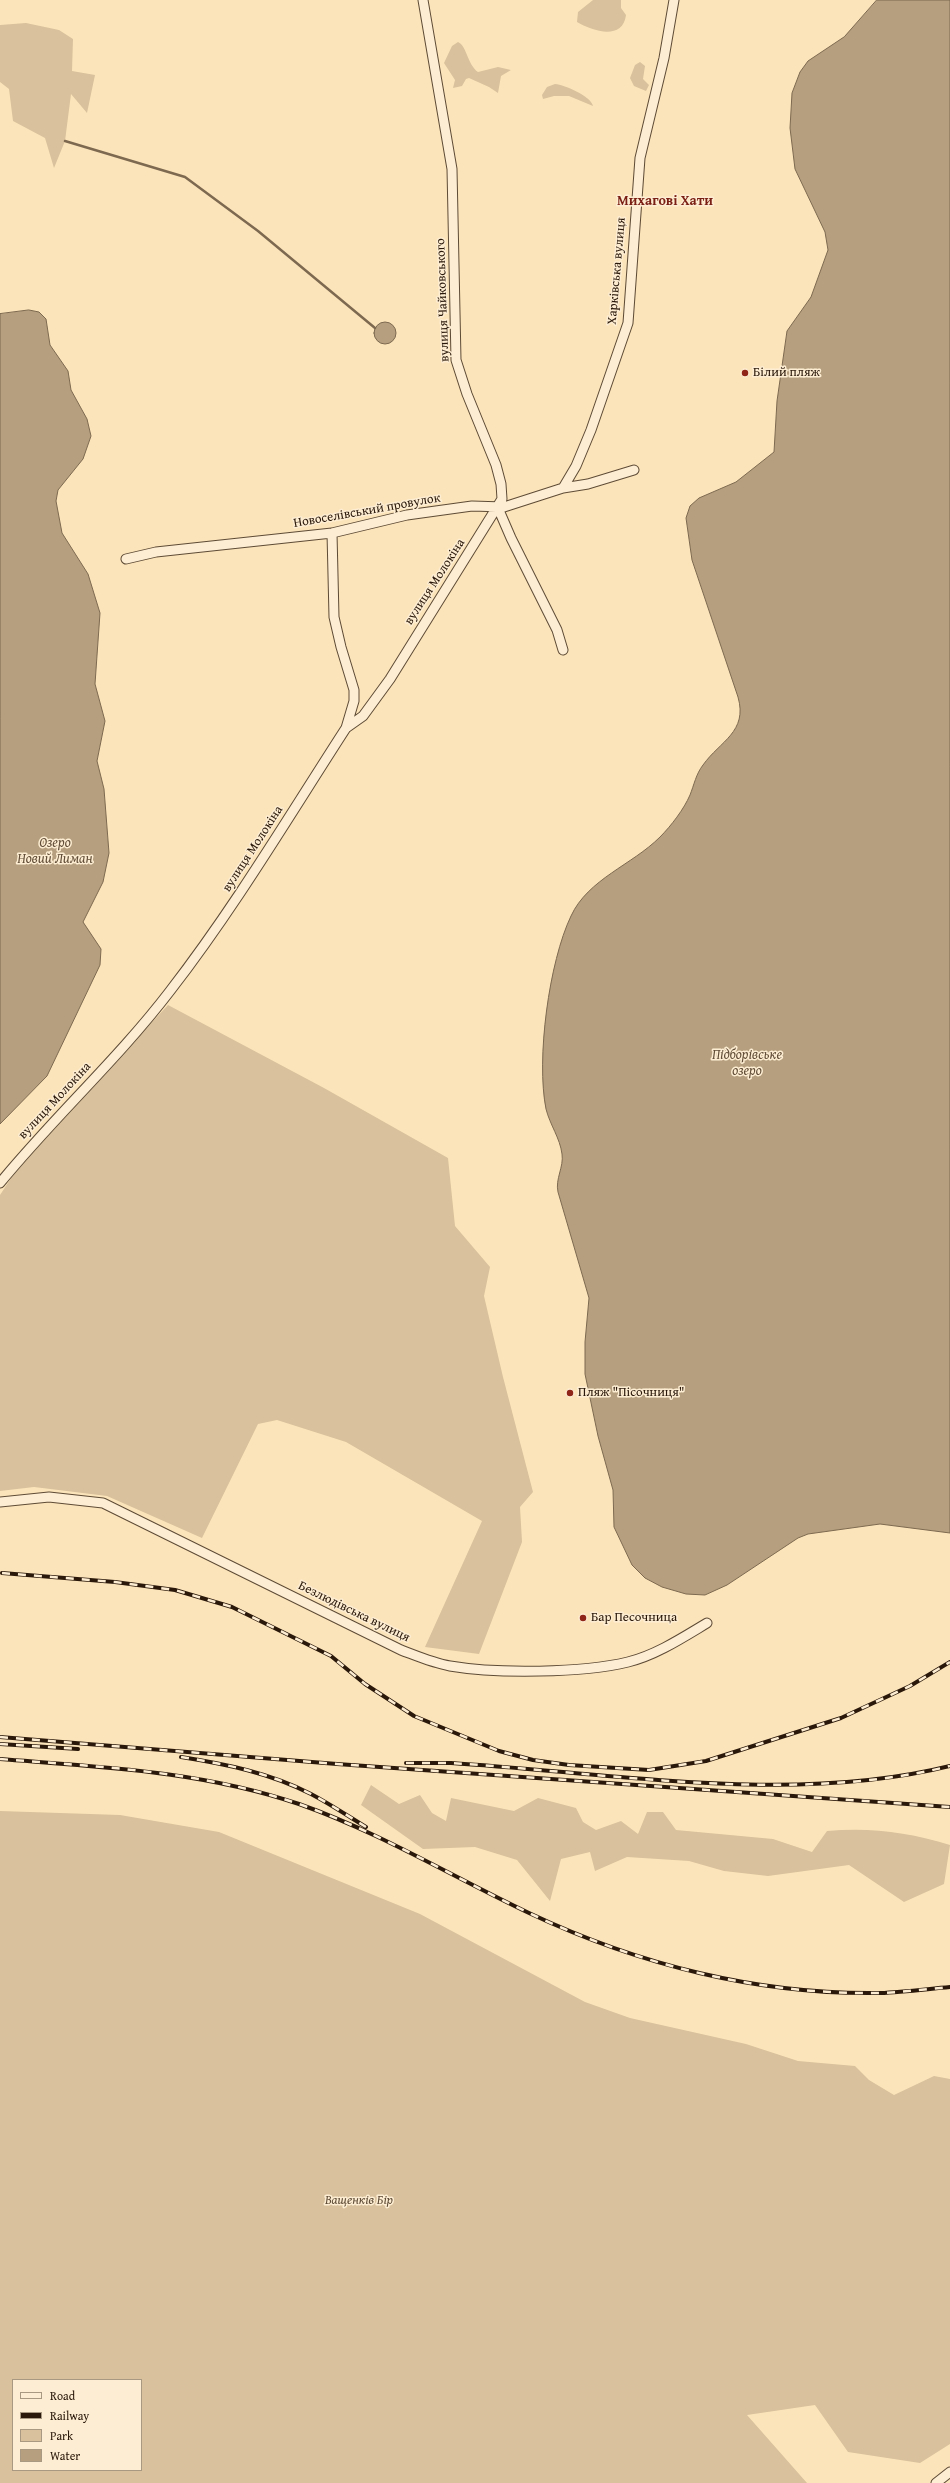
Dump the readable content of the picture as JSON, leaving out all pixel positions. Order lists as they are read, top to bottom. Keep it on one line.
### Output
{"streets":{"street":["Харківська вулиця","вулиця Чайковського","Новоселівський провулок","вулиця Молокіна","Безлюдівська вулиця"]},"crossings":[["Харківська вулиця","Новоселівський провулок"],["вулиця Чайковського","Новоселівський провулок"],["вулиця Чайковського","вулиця Молокіна"],["Новоселівський провулок","вулиця Молокіна"]],"districts":["Михагові Хати"],"water":["Озеро Новий Лиман","Підборівське озеро"],"parks":["Ващенків Бір"],"places":["Білий пляж","Пляж \"Пісочниця\"","Бар Песочница"],"legend":["Road","Railway","Park","Water"]}
